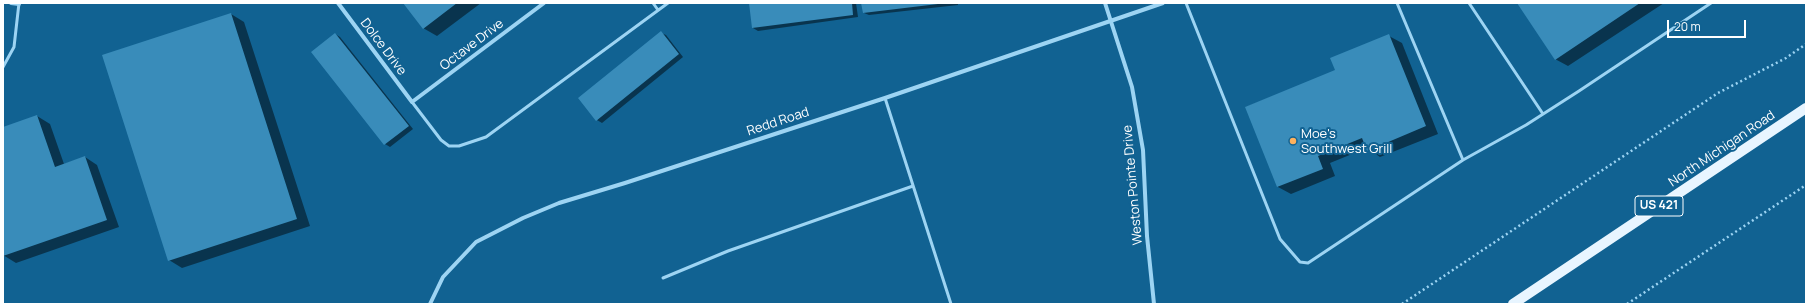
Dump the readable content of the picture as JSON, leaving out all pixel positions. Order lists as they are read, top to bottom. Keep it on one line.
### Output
{"streets":{"main road":["North Michigan Road","US 421"],"street":["Octave Drive","Dolce Drive","Redd Road","Weston Pointe Drive"]},"crossings":[["Octave Drive","Dolce Drive"],["Redd Road","Weston Pointe Drive"]],"places":["Moe's Southwest Grill"],"scale_bar":"20 m"}
